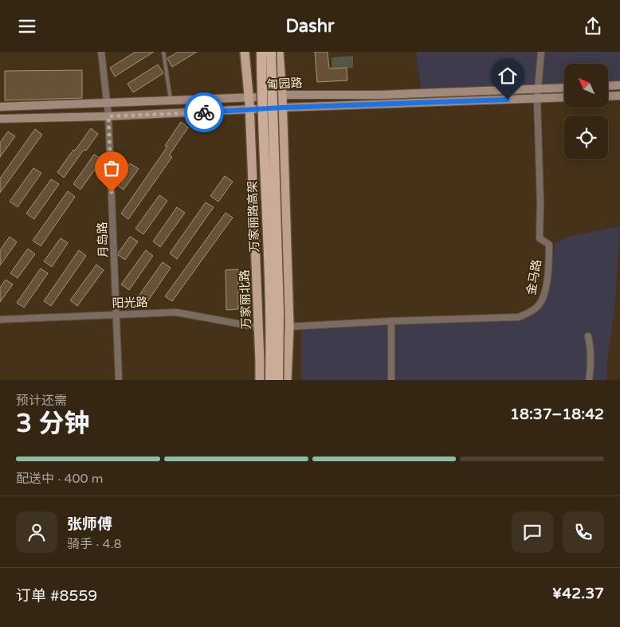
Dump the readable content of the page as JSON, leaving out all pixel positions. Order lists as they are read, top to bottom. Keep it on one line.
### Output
{"streets":{"highway":["万家丽路高架"],"main road":["匍园路","万家丽北路"],"street":["月岛路","金马路","阳光路"]},"crossings":[["匍园路","月岛路"],["匍园路","金马路"],["匍园路","万家丽北路"],["月岛路","阳光路"],["万家丽北路","阳光路"]],"north":"top left","page":{"header":"Dashr","heading":["3 分钟","预计还需","18:37–18:42"],"panel":["张师傅","骑手 · 4.8","订单 #8559","¥42.37"],"bar":"配送中 · 400 m"}}
